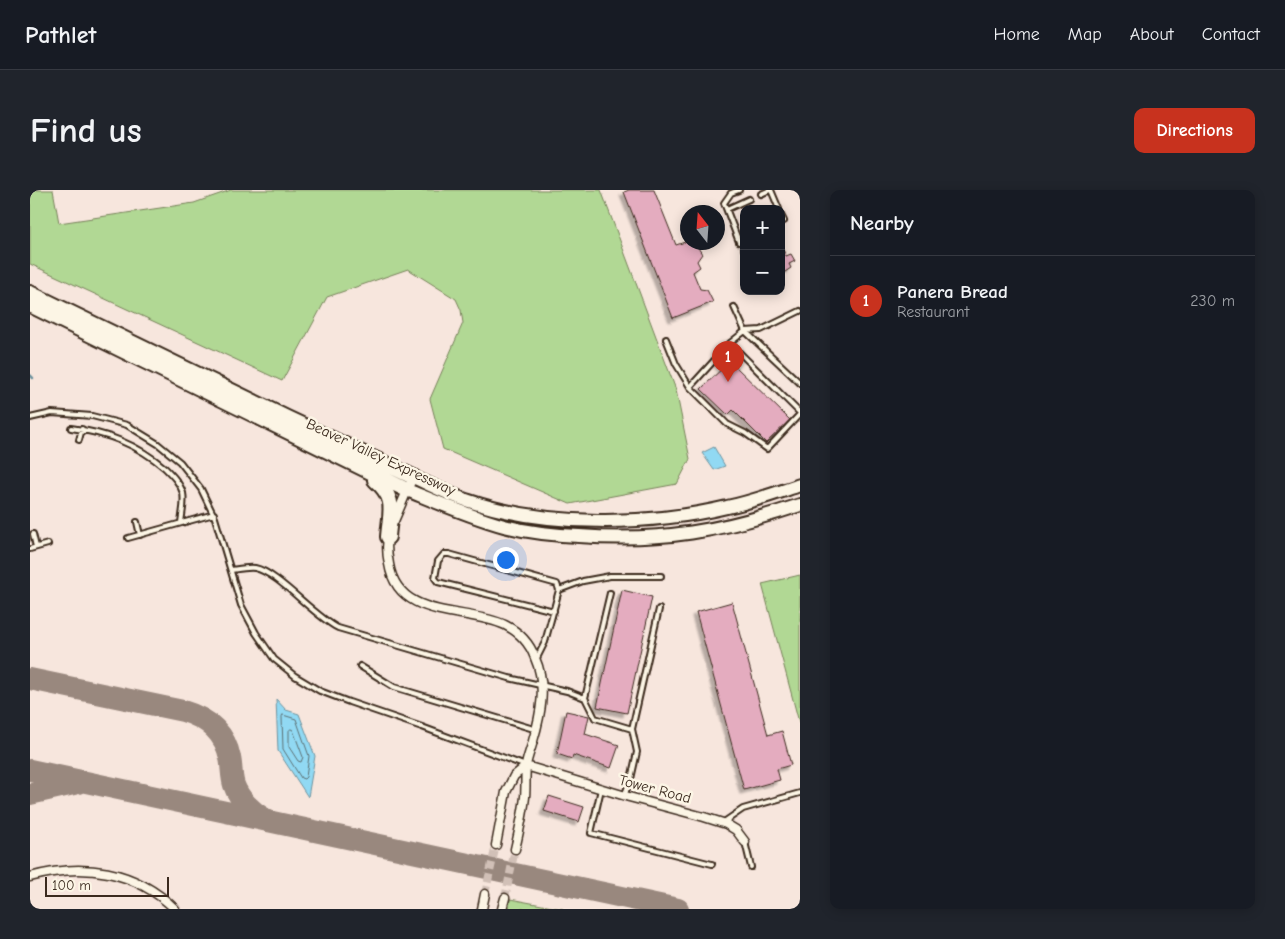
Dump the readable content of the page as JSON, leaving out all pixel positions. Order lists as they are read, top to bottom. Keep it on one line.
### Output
{"streets":{"highway":["Beaver Valley Expressway"],"street":["Tower Road"]},"scale_bar":"100 m","north":"top","page":{"header":"Pathlet","nav":["Home","Map","About","Contact"],"buttons":"Directions","title":"Find us","heading":"Nearby","map_buttons":["+","−"],"list":[{"mark":"1","name":"Panera Bread","note":"Restaurant","value":"230 m"}],"pins":"1","scale":"100 m"}}
